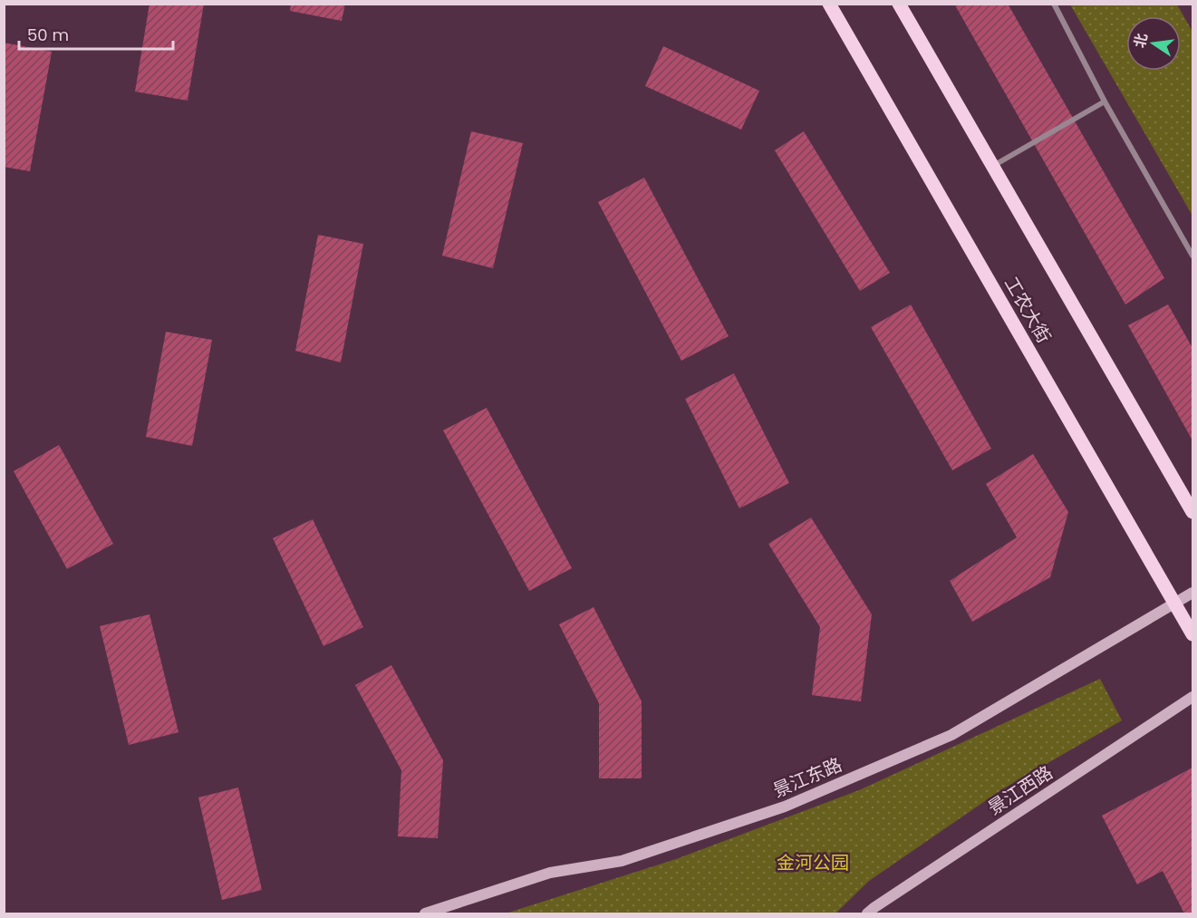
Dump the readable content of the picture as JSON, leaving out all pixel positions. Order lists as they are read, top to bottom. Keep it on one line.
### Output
{"streets":{"main road":["工农大街","景江东路","景江西路"]},"crossings":[["工农大街","景江东路"]],"parks":["金河公园"],"scale_bar":"50 m","north":"left"}
